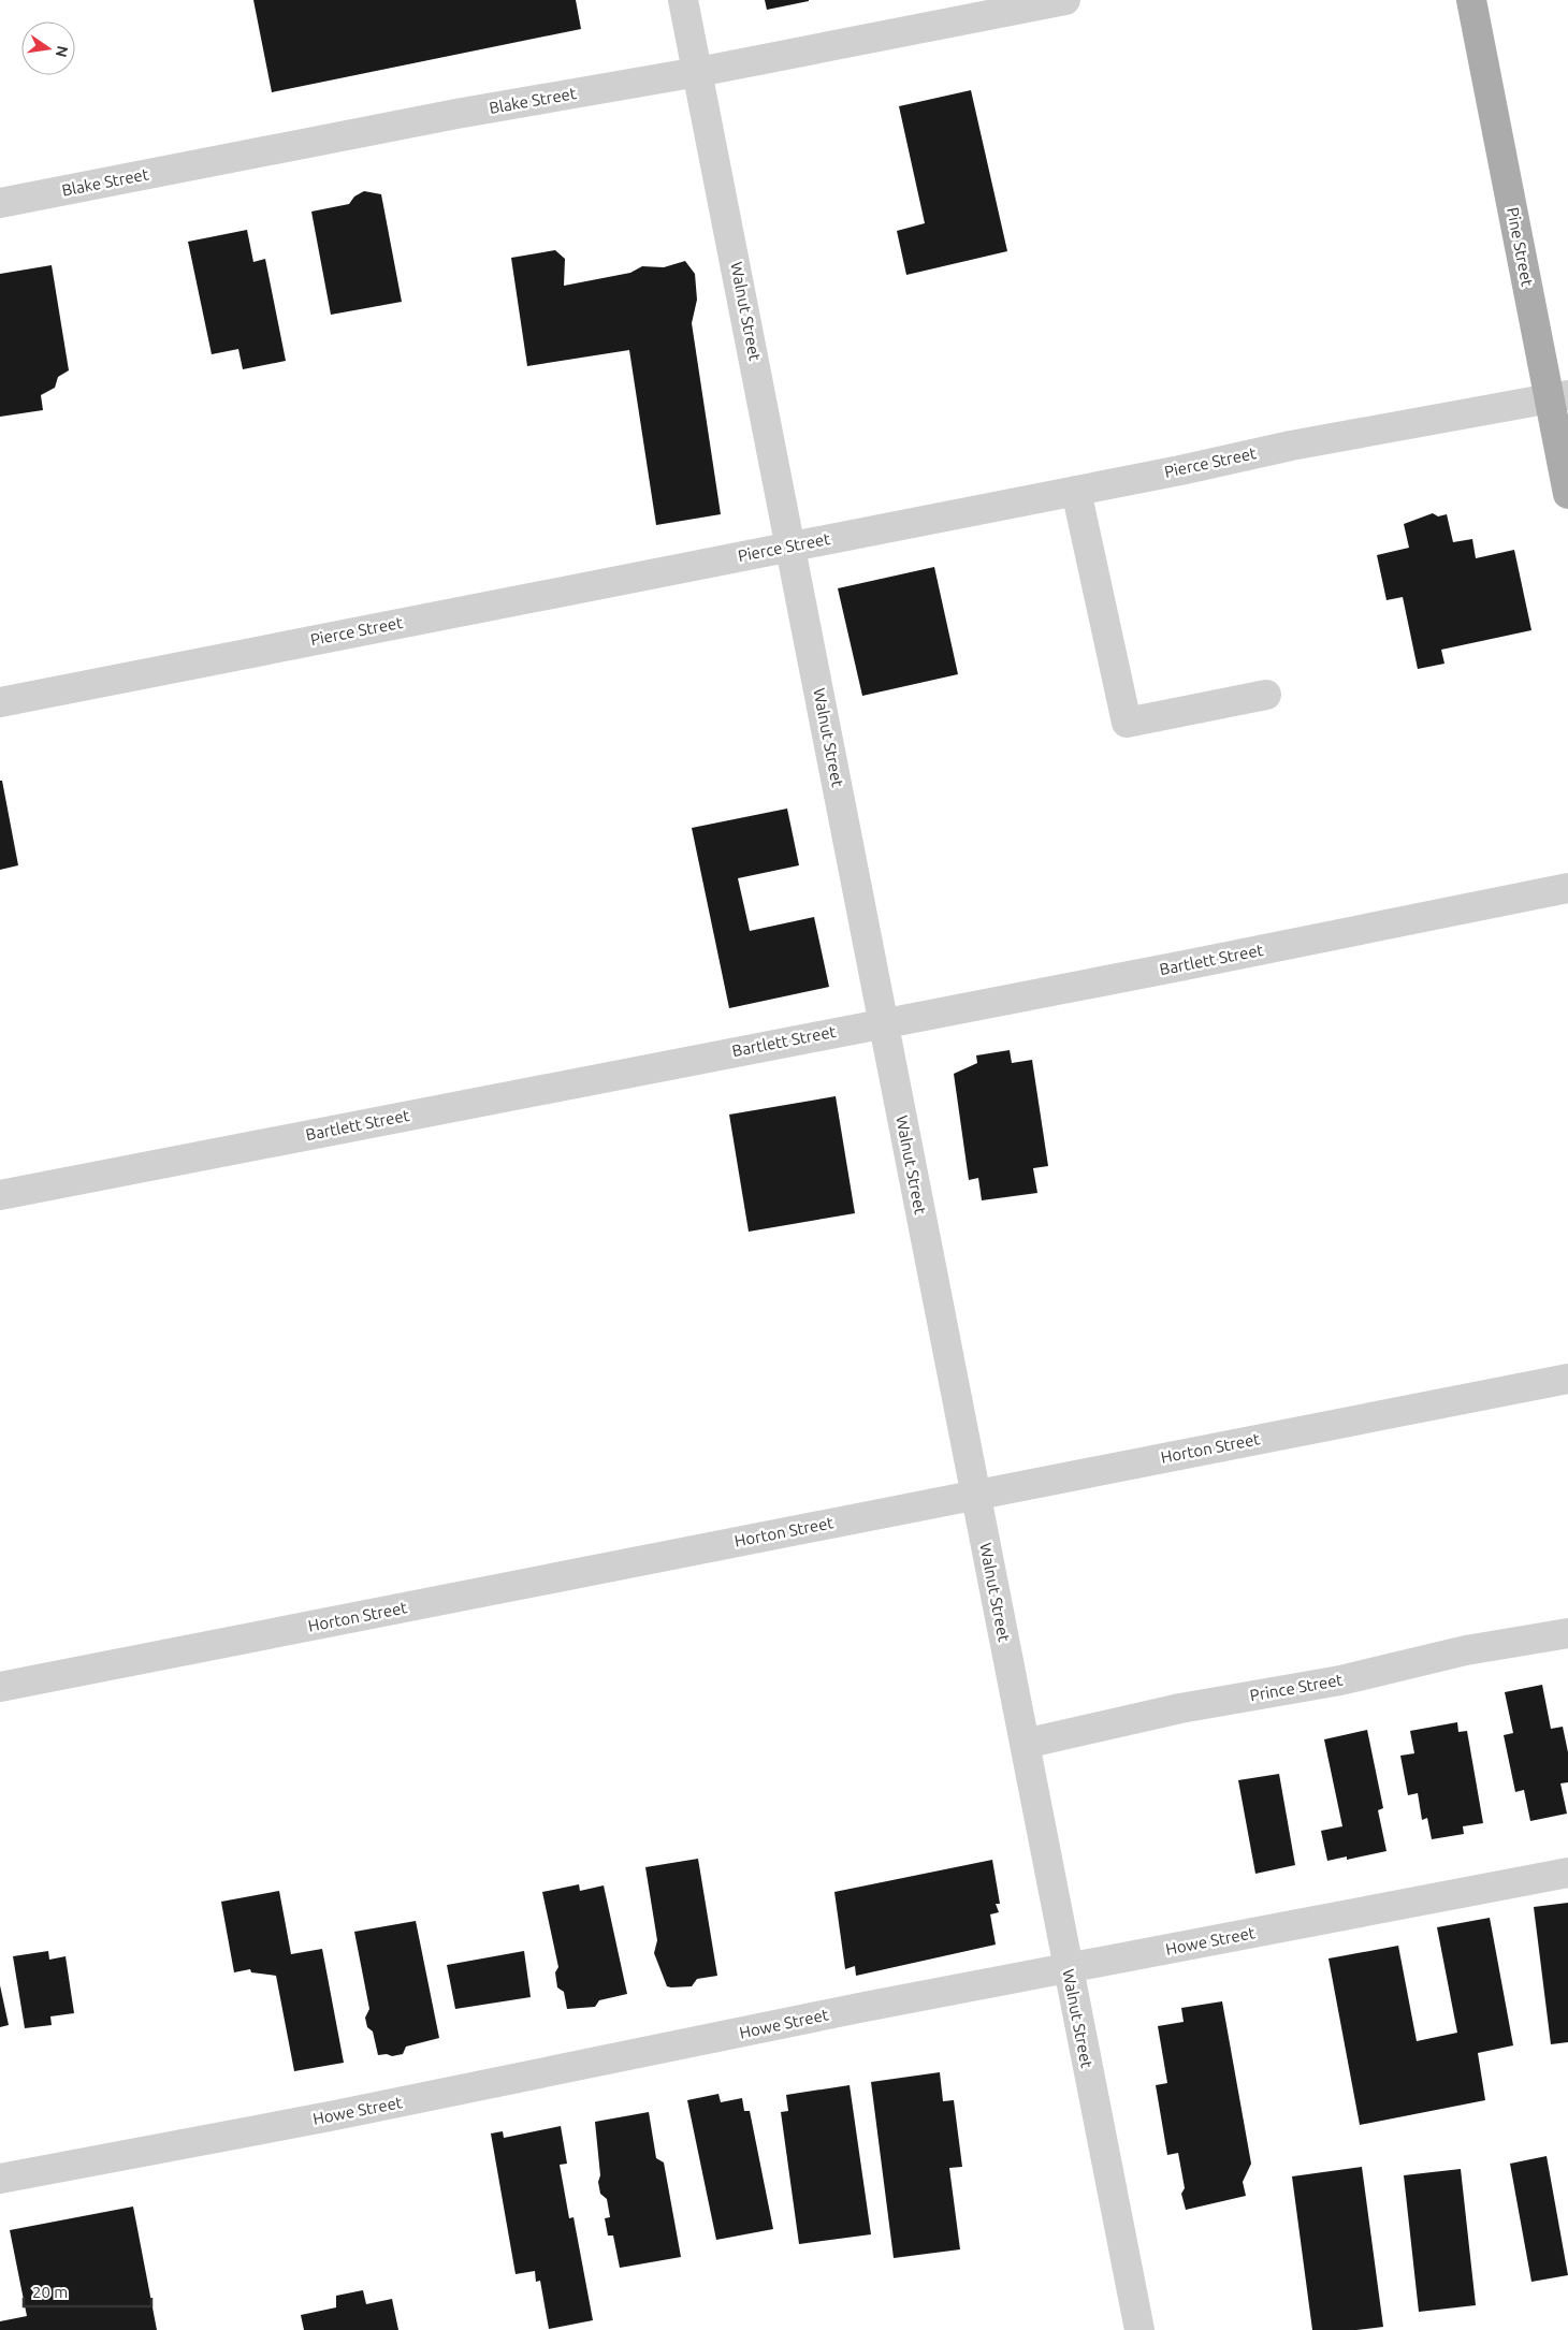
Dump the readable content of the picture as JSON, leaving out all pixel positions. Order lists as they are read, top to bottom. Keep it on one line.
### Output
{"streets":{"main road":["Pine Street"],"street":["Blake Street","Walnut Street","Pierce Street","Bartlett Street","Horton Street","Prince Street","Howe Street"]},"crossings":[["Blake Street","Walnut Street"],["Pine Street","Pierce Street"],["Walnut Street","Pierce Street"],["Walnut Street","Bartlett Street"],["Walnut Street","Horton Street"],["Walnut Street","Prince Street"],["Walnut Street","Howe Street"]],"scale_bar":"20 m","north":"right"}
